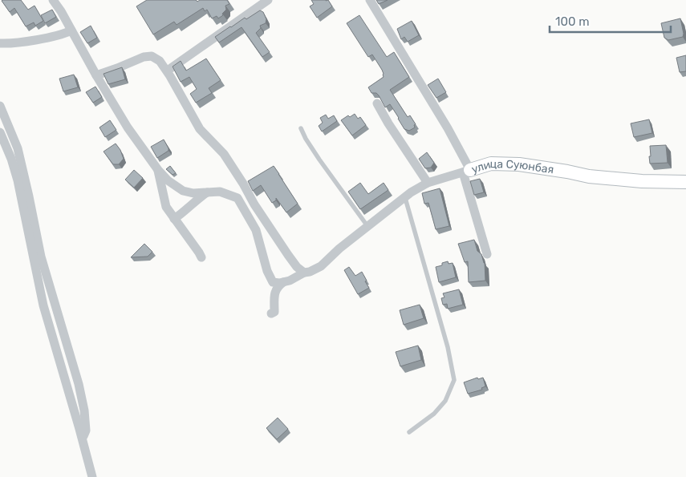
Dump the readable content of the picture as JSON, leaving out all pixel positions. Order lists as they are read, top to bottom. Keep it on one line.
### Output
{"streets":{"street":["улица Суюнбая"]},"scale_bar":"100 m"}
